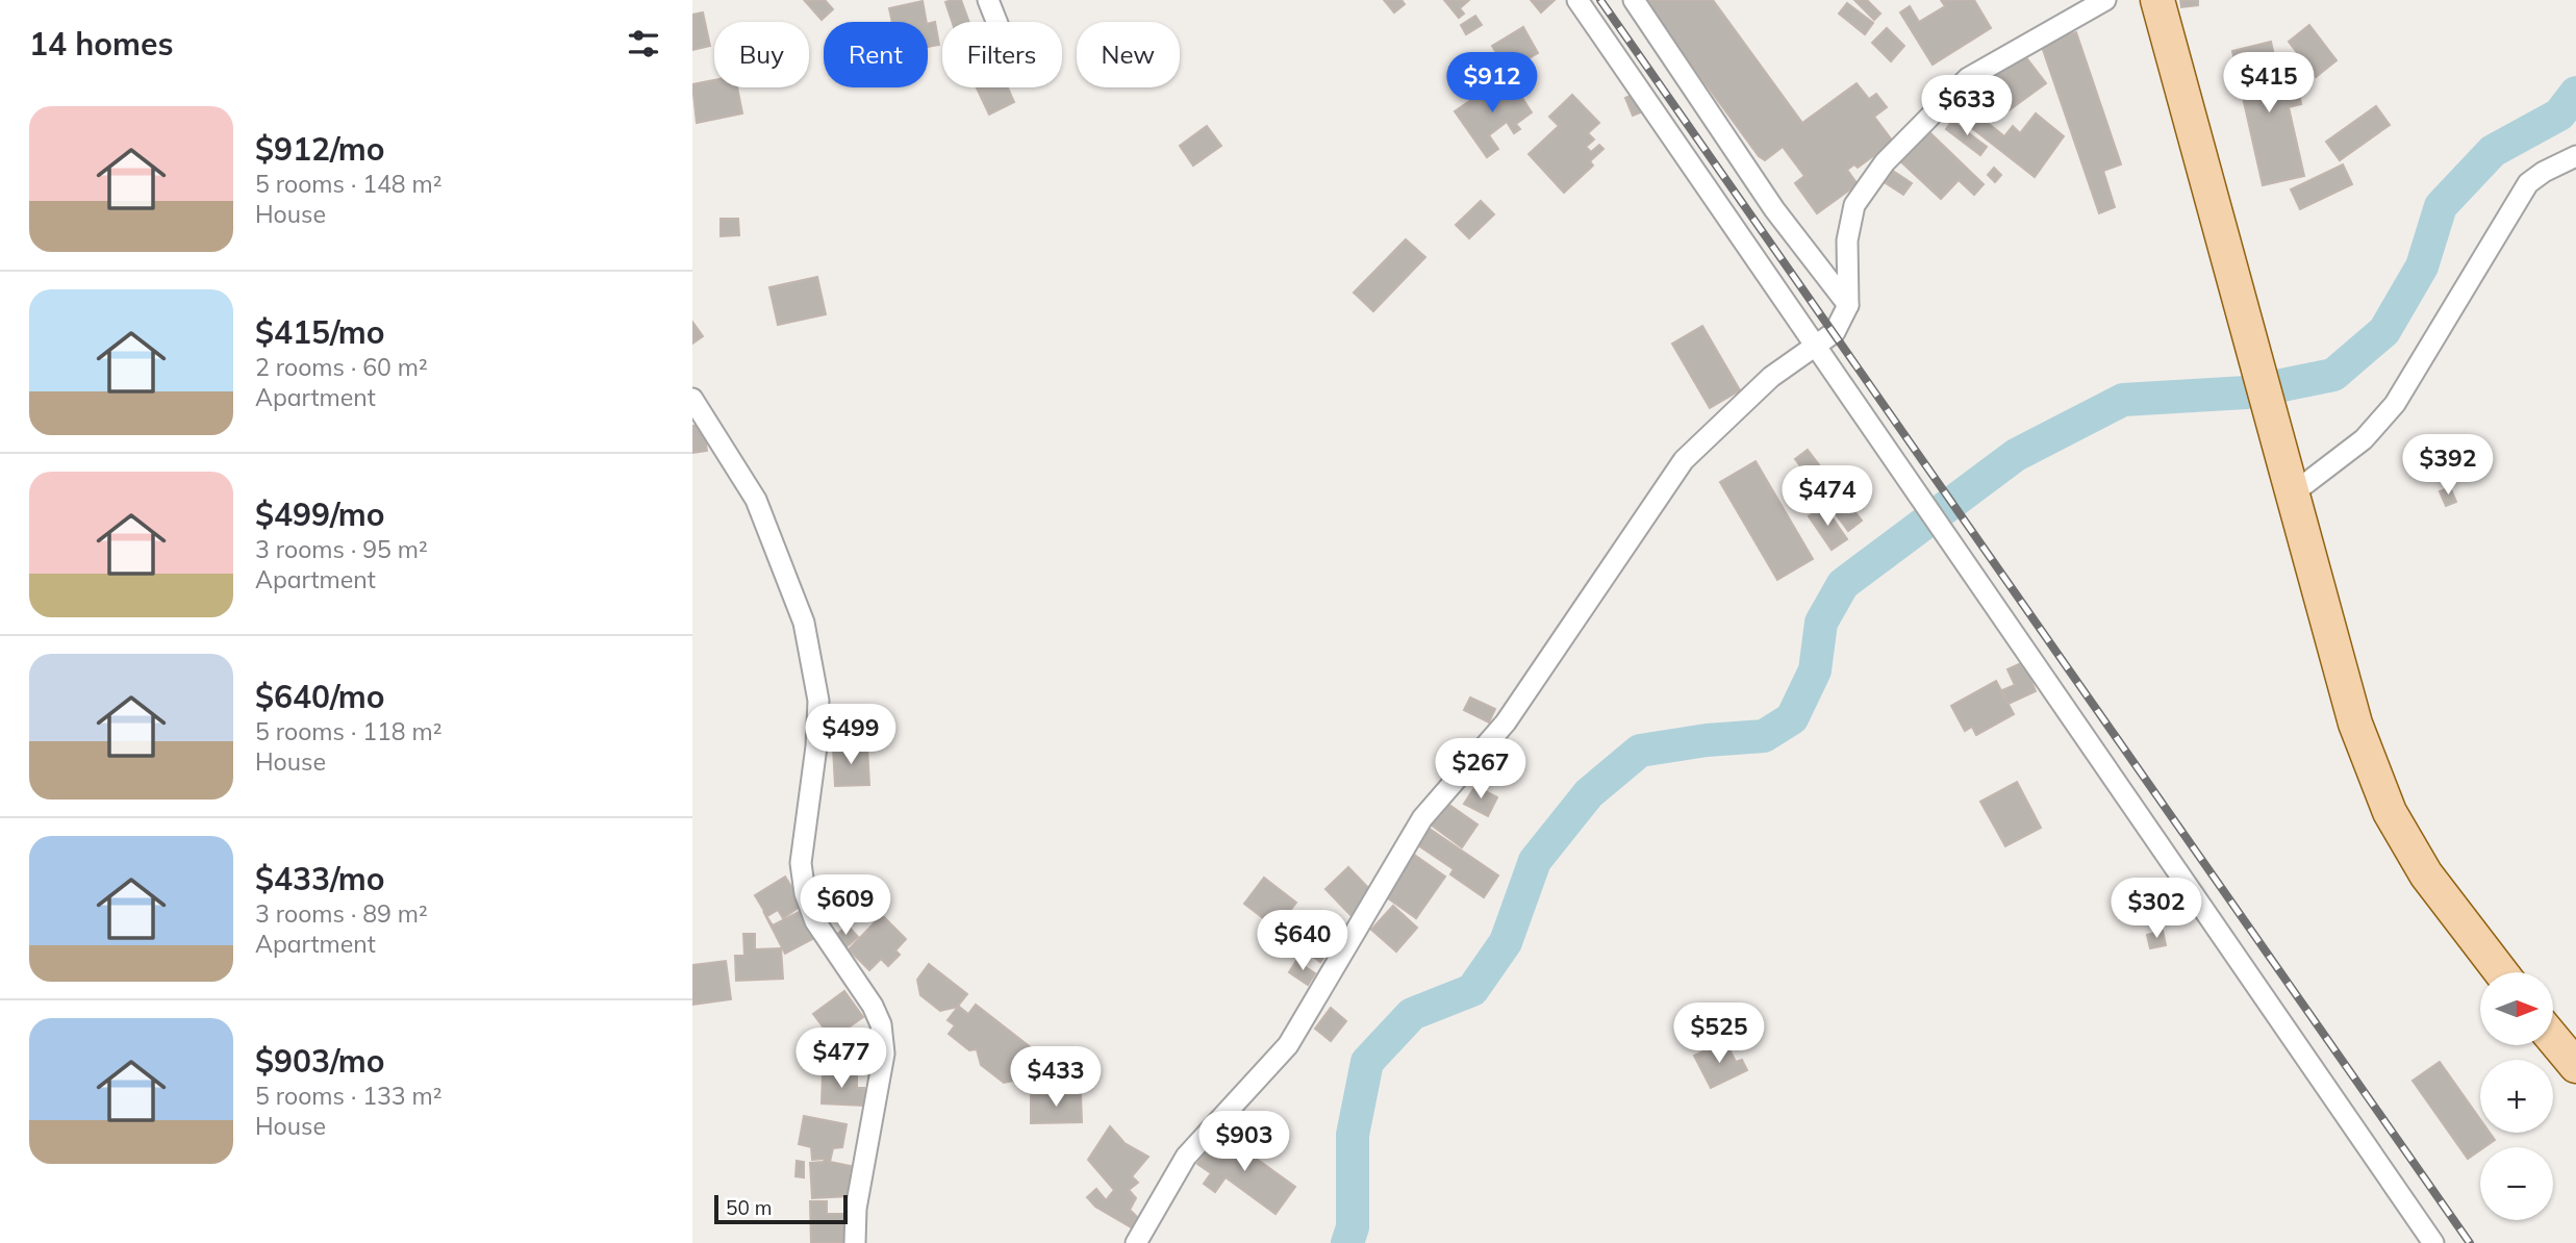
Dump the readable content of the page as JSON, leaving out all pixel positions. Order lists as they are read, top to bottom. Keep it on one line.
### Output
{"scale_bar":"50 m","north":"right","page":{"heading":"14 homes","chip":["Buy","Rent","Filters","New"],"price":["$912","$415","$633","$392","$474","$499","$267","$609","$302","$640","$525","$477","$433","$903"],"list":[{"name":"$912/mo","note":"5 rooms · 148 m² · House"},{"name":"$415/mo","note":"2 rooms · 60 m² · Apartment"},{"name":"$499/mo","note":"3 rooms · 95 m² · Apartment"},{"name":"$640/mo","note":"5 rooms · 118 m² · House"},{"name":"$433/mo","note":"3 rooms · 89 m² · Apartment"},{"name":"$903/mo","note":"5 rooms · 133 m² · House"}],"map_buttons":["+","−"],"scale":"50 m"}}
